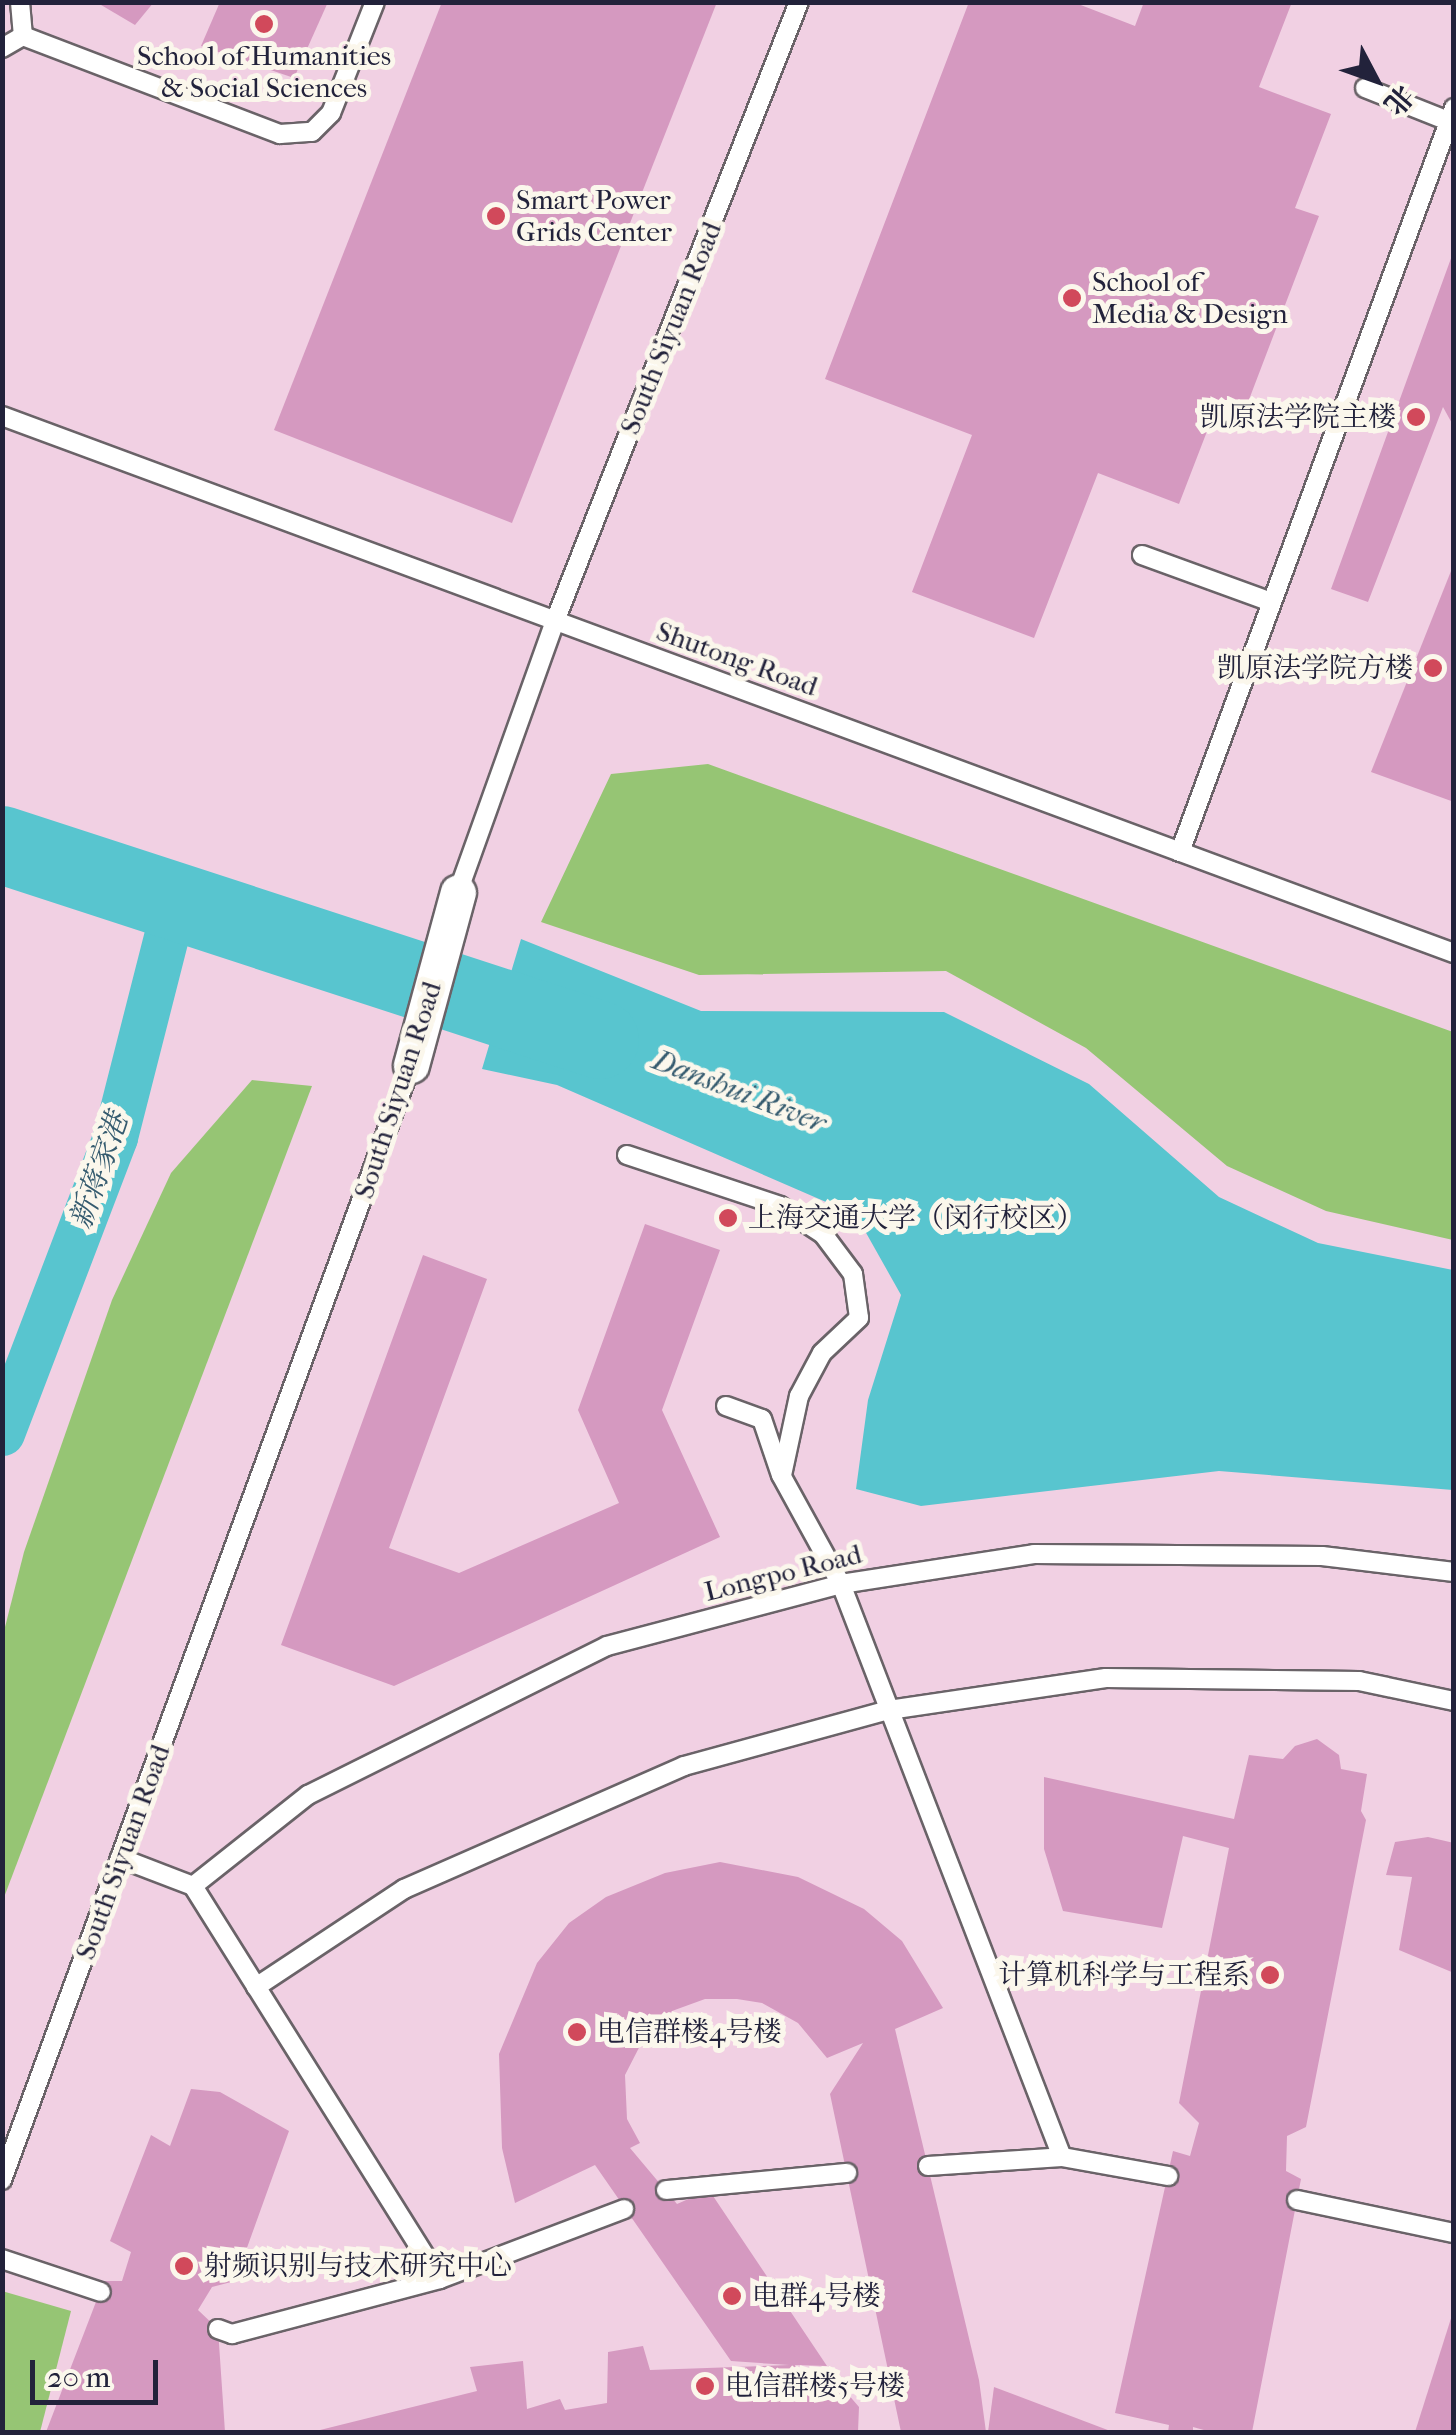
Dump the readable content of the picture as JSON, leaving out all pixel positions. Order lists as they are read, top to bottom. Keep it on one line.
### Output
{"streets":{"street":["South Siyuan Road"],"lane":["Shutong Road","Longpo Road"]},"crossings":[["South Siyuan Road","Shutong Road"]],"water":["Danshui River","新蒋家港"],"places":["School of Humanities & Social Sciences","Smart Power Grids Center","School of Media & Design","凯原法学院主楼","凯原法学院方楼","上海交通大学（闵行校区）","计算机科学与工程系","电信群楼4号楼","射频识别与技术研究中心","电群4号楼","电信群楼5号楼"],"scale_bar":"20 m","north":"bottom right"}
